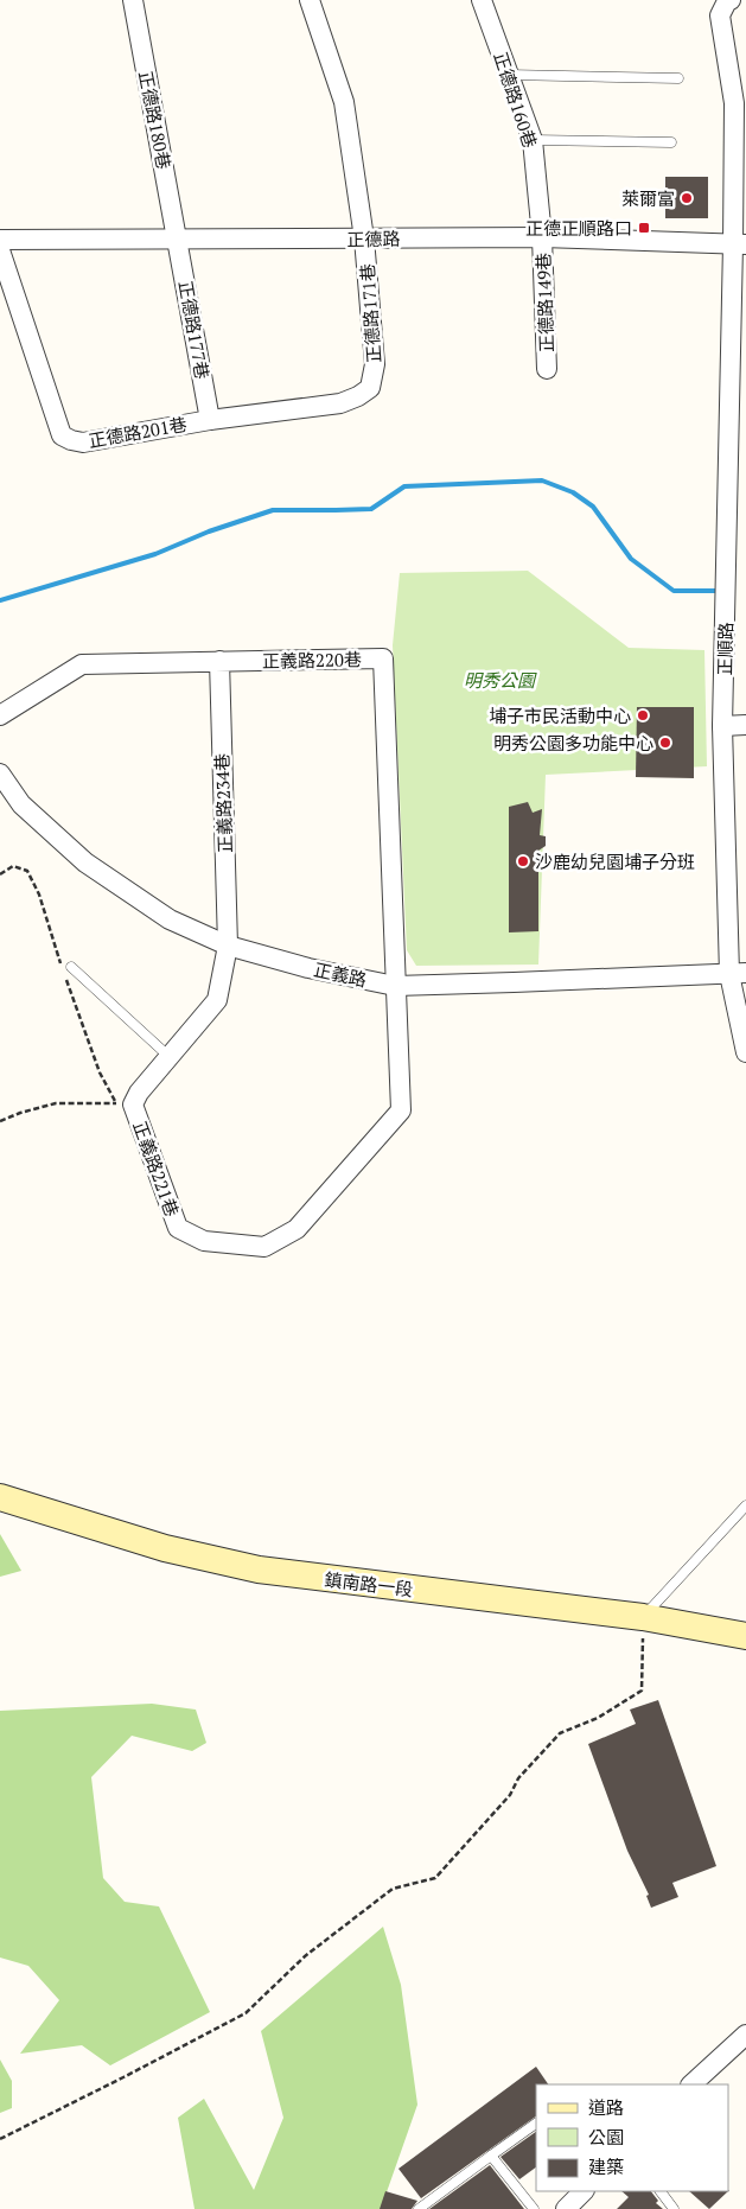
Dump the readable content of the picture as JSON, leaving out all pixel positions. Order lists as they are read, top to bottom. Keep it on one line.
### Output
{"streets":{"street":["正德路160巷","正德路180巷","正德路","正德路149巷","正德路171巷","正德路177巷","正德路201巷","正順路","正義路220巷","正義路234巷","正義路","正義路221巷","鎮南路一段"]},"crossings":[["正德路160巷","正德路"],["正德路160巷","正德路149巷"],["正德路180巷","正德路"],["正德路180巷","正德路177巷"],["正德路","正德路149巷"],["正德路","正德路171巷"],["正德路","正德路177巷"],["正德路","正順路"],["正德路171巷","正德路201巷"],["正德路177巷","正德路201巷"],["正順路","正義路"],["正義路220巷","正義路234巷"],["正義路220巷","正義路"],["正義路220巷","正義路221巷"],["正義路234巷","正義路"],["正義路234巷","正義路221巷"],["正義路","正義路221巷"]],"parks":["明秀公園"],"places":{"other":["萊爾富","埔子市民活動中心","明秀公園多功能中心","沙鹿幼兒園埔子分班"],"transit":["正德正順路口"]},"legend":["道路","公園","建築"]}
